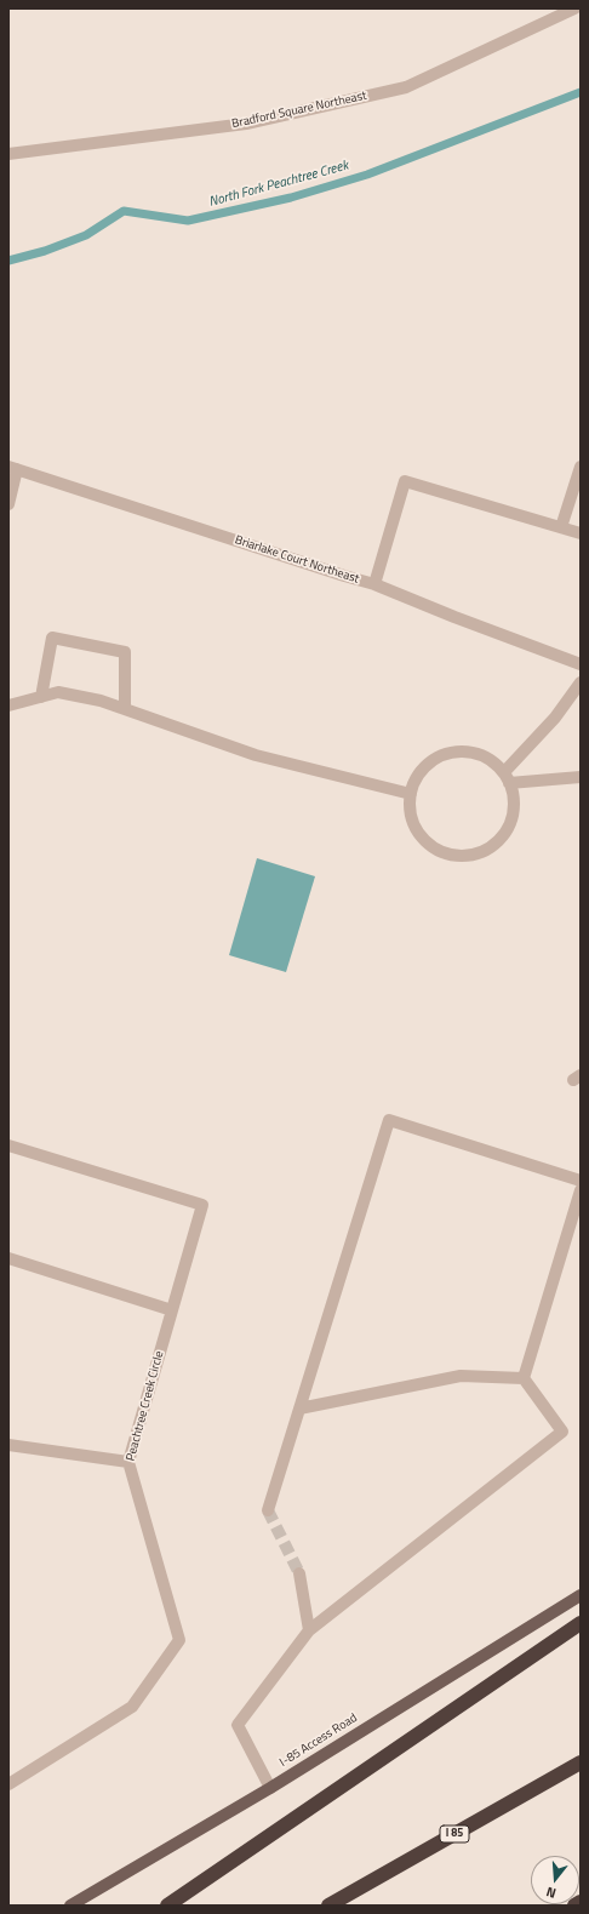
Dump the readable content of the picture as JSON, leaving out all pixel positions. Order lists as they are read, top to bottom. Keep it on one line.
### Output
{"streets":{"highway":["I 85"],"main road":["I-85 Access Road"],"street":["Bradford Square Northeast","Briarlake Court Northeast","Peachtree Creek Circle"]},"water":["North Fork Peachtree Creek"],"north":"bottom"}
